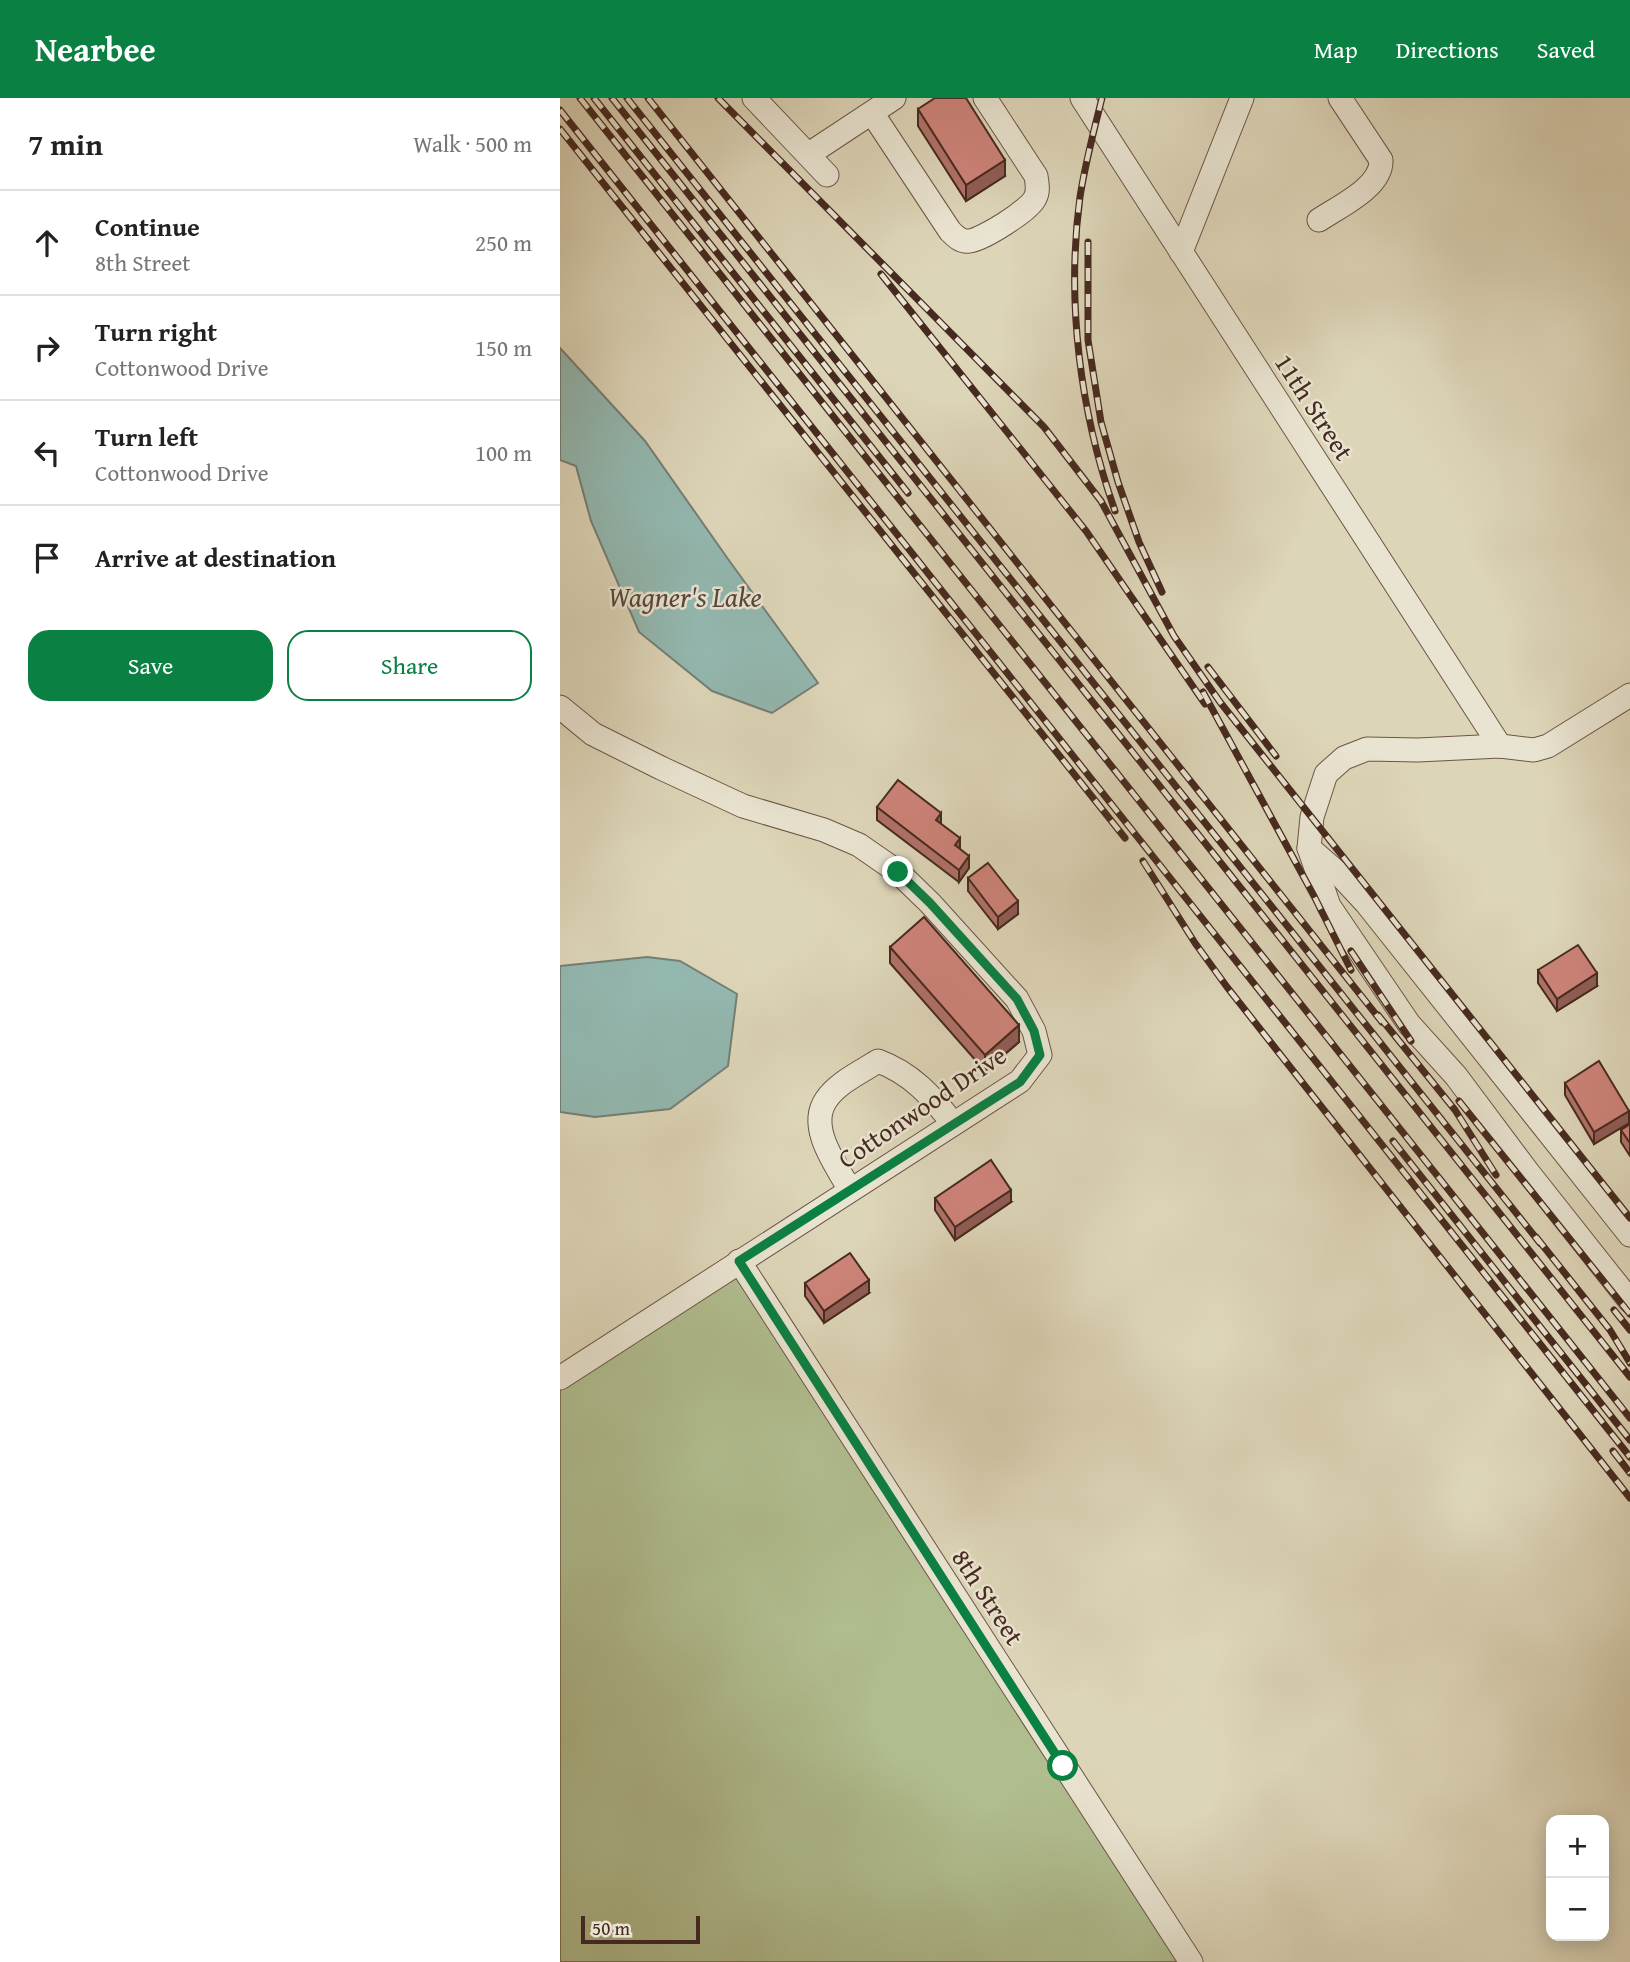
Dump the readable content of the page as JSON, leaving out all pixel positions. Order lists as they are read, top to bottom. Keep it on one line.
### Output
{"streets":{"street":["11th Street","Cottonwood Drive","8th Street"]},"crossings":[["Cottonwood Drive","8th Street"]],"water":["Wagner's Lake"],"scale_bar":"50 m","page":{"header":"Nearbee","nav":["Map","Directions","Saved"],"heading":["7 min","Walk · 500 m"],"list":[["Continue","8th Street","250 m"],["Turn right","Cottonwood Drive","150 m"],["Turn left","Cottonwood Drive","100 m"],"Arrive at destination"],"buttons":["Save","Share"],"map_buttons":["+","−"],"scale":"50 m"}}
